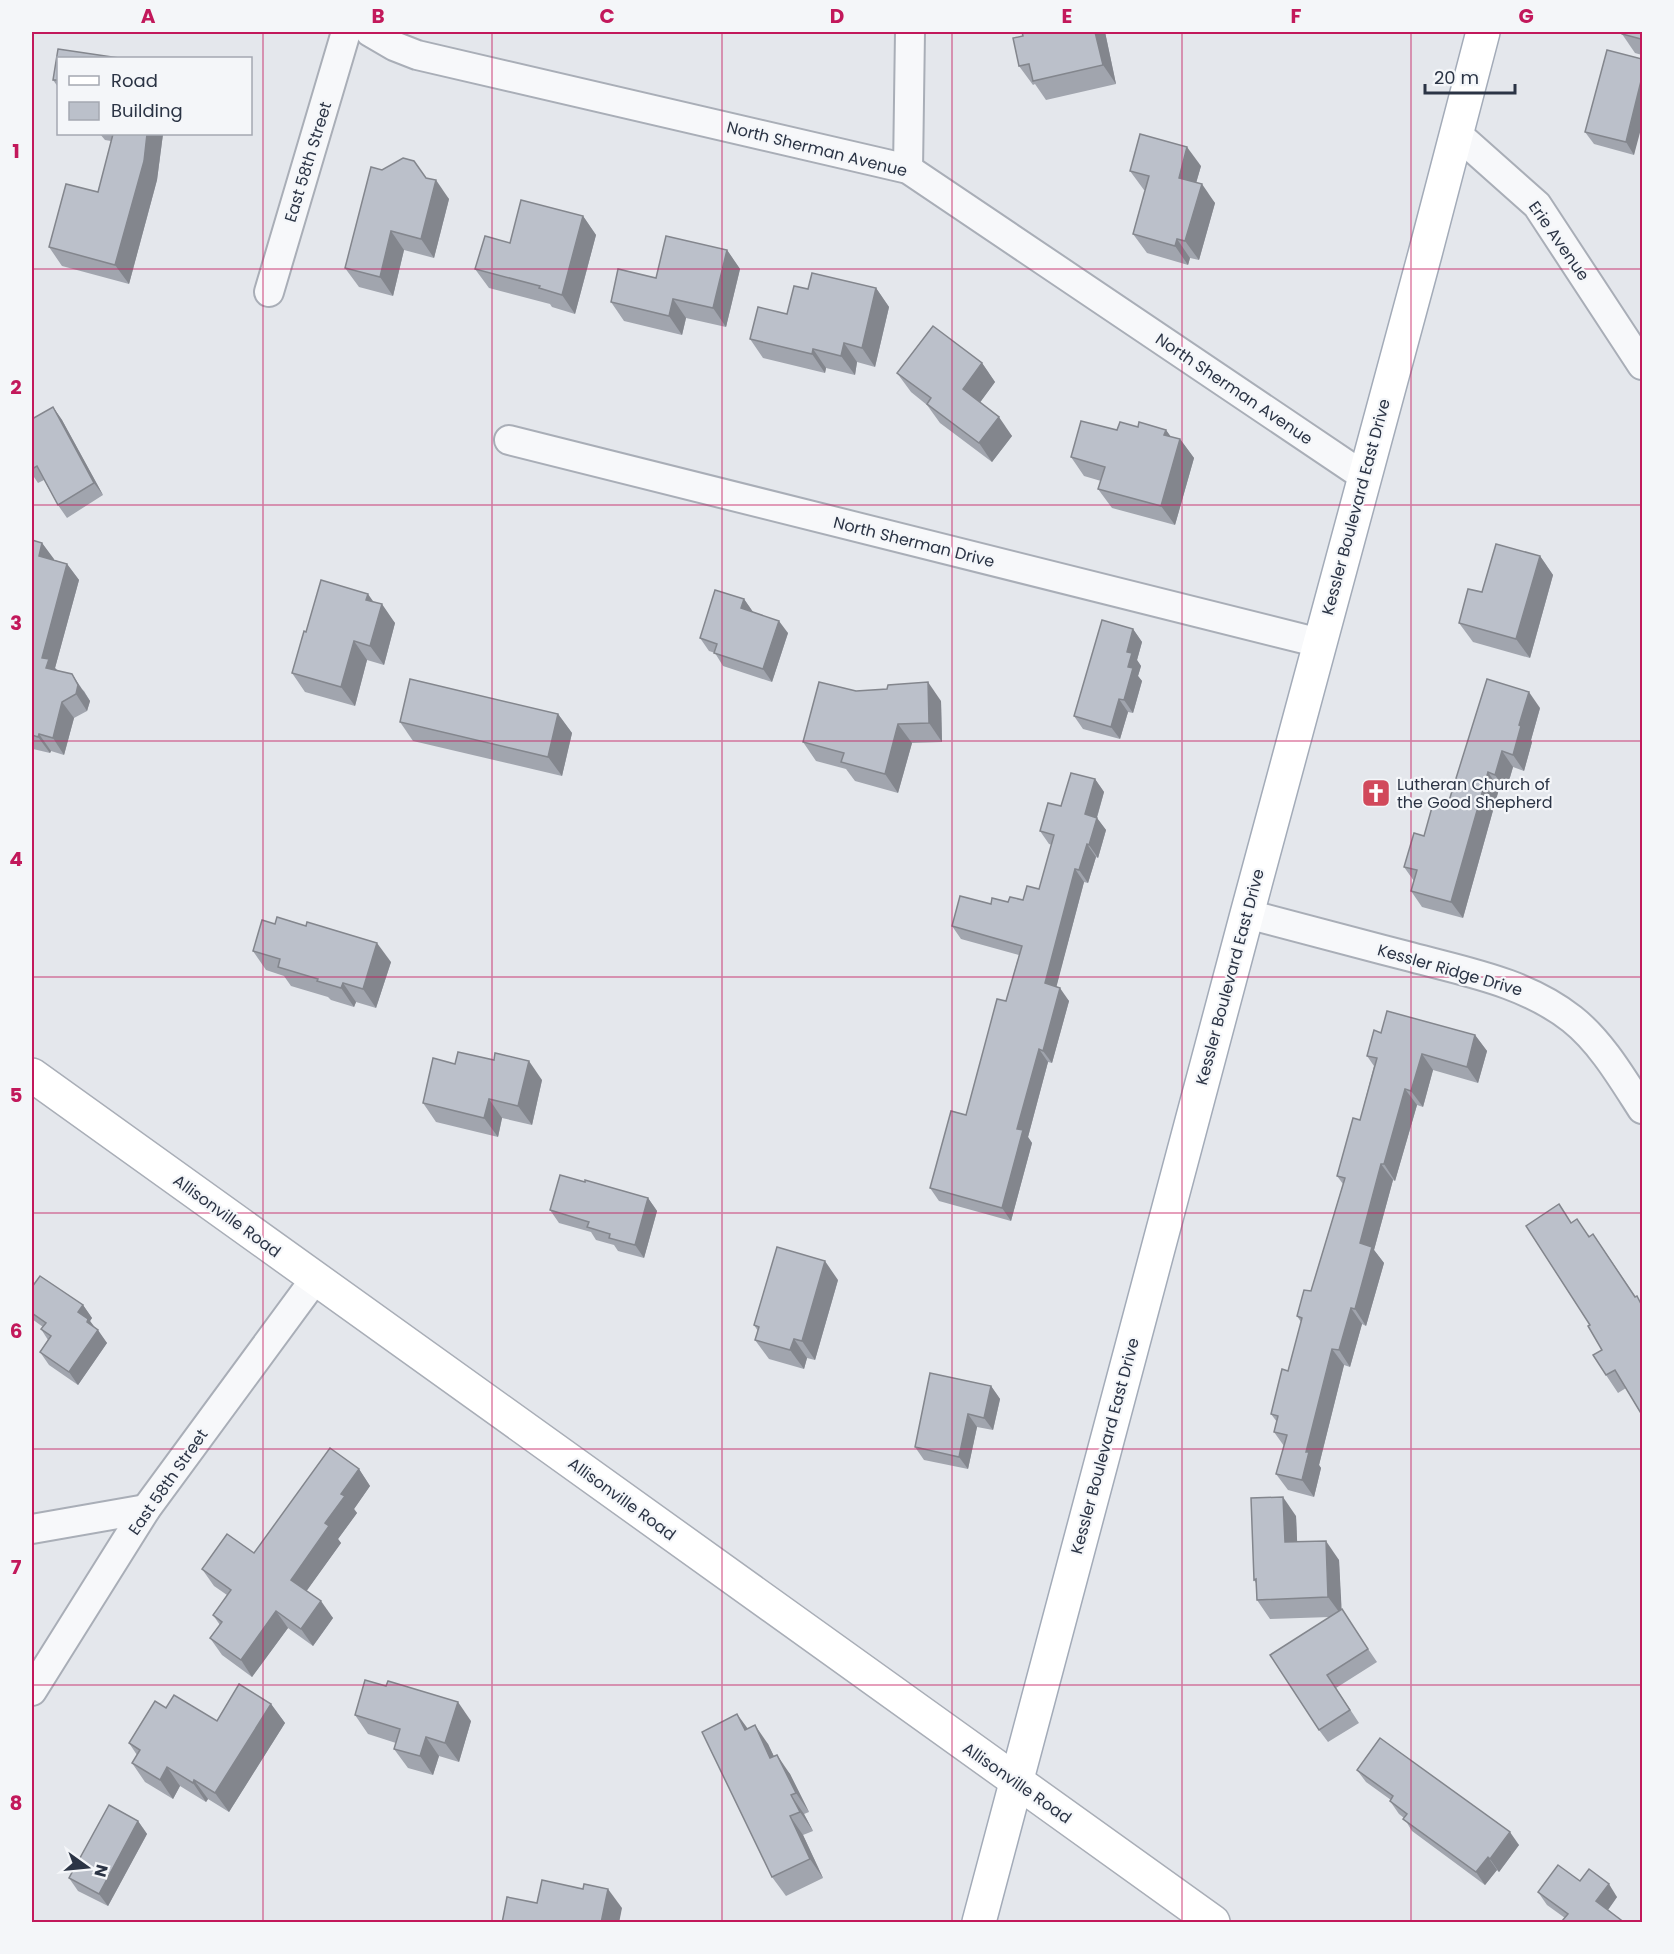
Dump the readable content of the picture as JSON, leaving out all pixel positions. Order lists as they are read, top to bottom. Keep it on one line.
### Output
{"streets":{"main road":["Kessler Boulevard East Drive","Allisonville Road"],"street":["North Sherman Avenue","East 58th Street","Erie Avenue","North Sherman Drive","Kessler Ridge Drive"]},"crossings":[["North Sherman Avenue","Kessler Boulevard East Drive"],["East 58th Street","Allisonville Road"],["Erie Avenue","Kessler Boulevard East Drive"],["Kessler Boulevard East Drive","North Sherman Drive"],["Kessler Boulevard East Drive","Kessler Ridge Drive"],["Kessler Boulevard East Drive","Allisonville Road"]],"places":{"church":["Lutheran Church of the Good Shepherd"]},"legend":["Road","Building"],"scale_bar":"20 m","north":"right","grid":{"columns":["A","B","C","D","E","F","G"],"rows":["1","2","3","4","5","6","7","8"]}}
